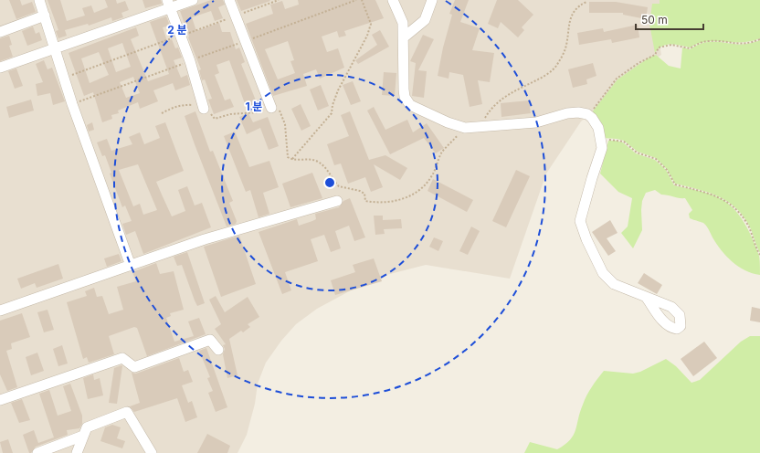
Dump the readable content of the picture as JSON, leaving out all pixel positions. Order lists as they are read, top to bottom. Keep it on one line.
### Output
{"scale_bar":"50 m","rings":["2 분","1 분"]}
